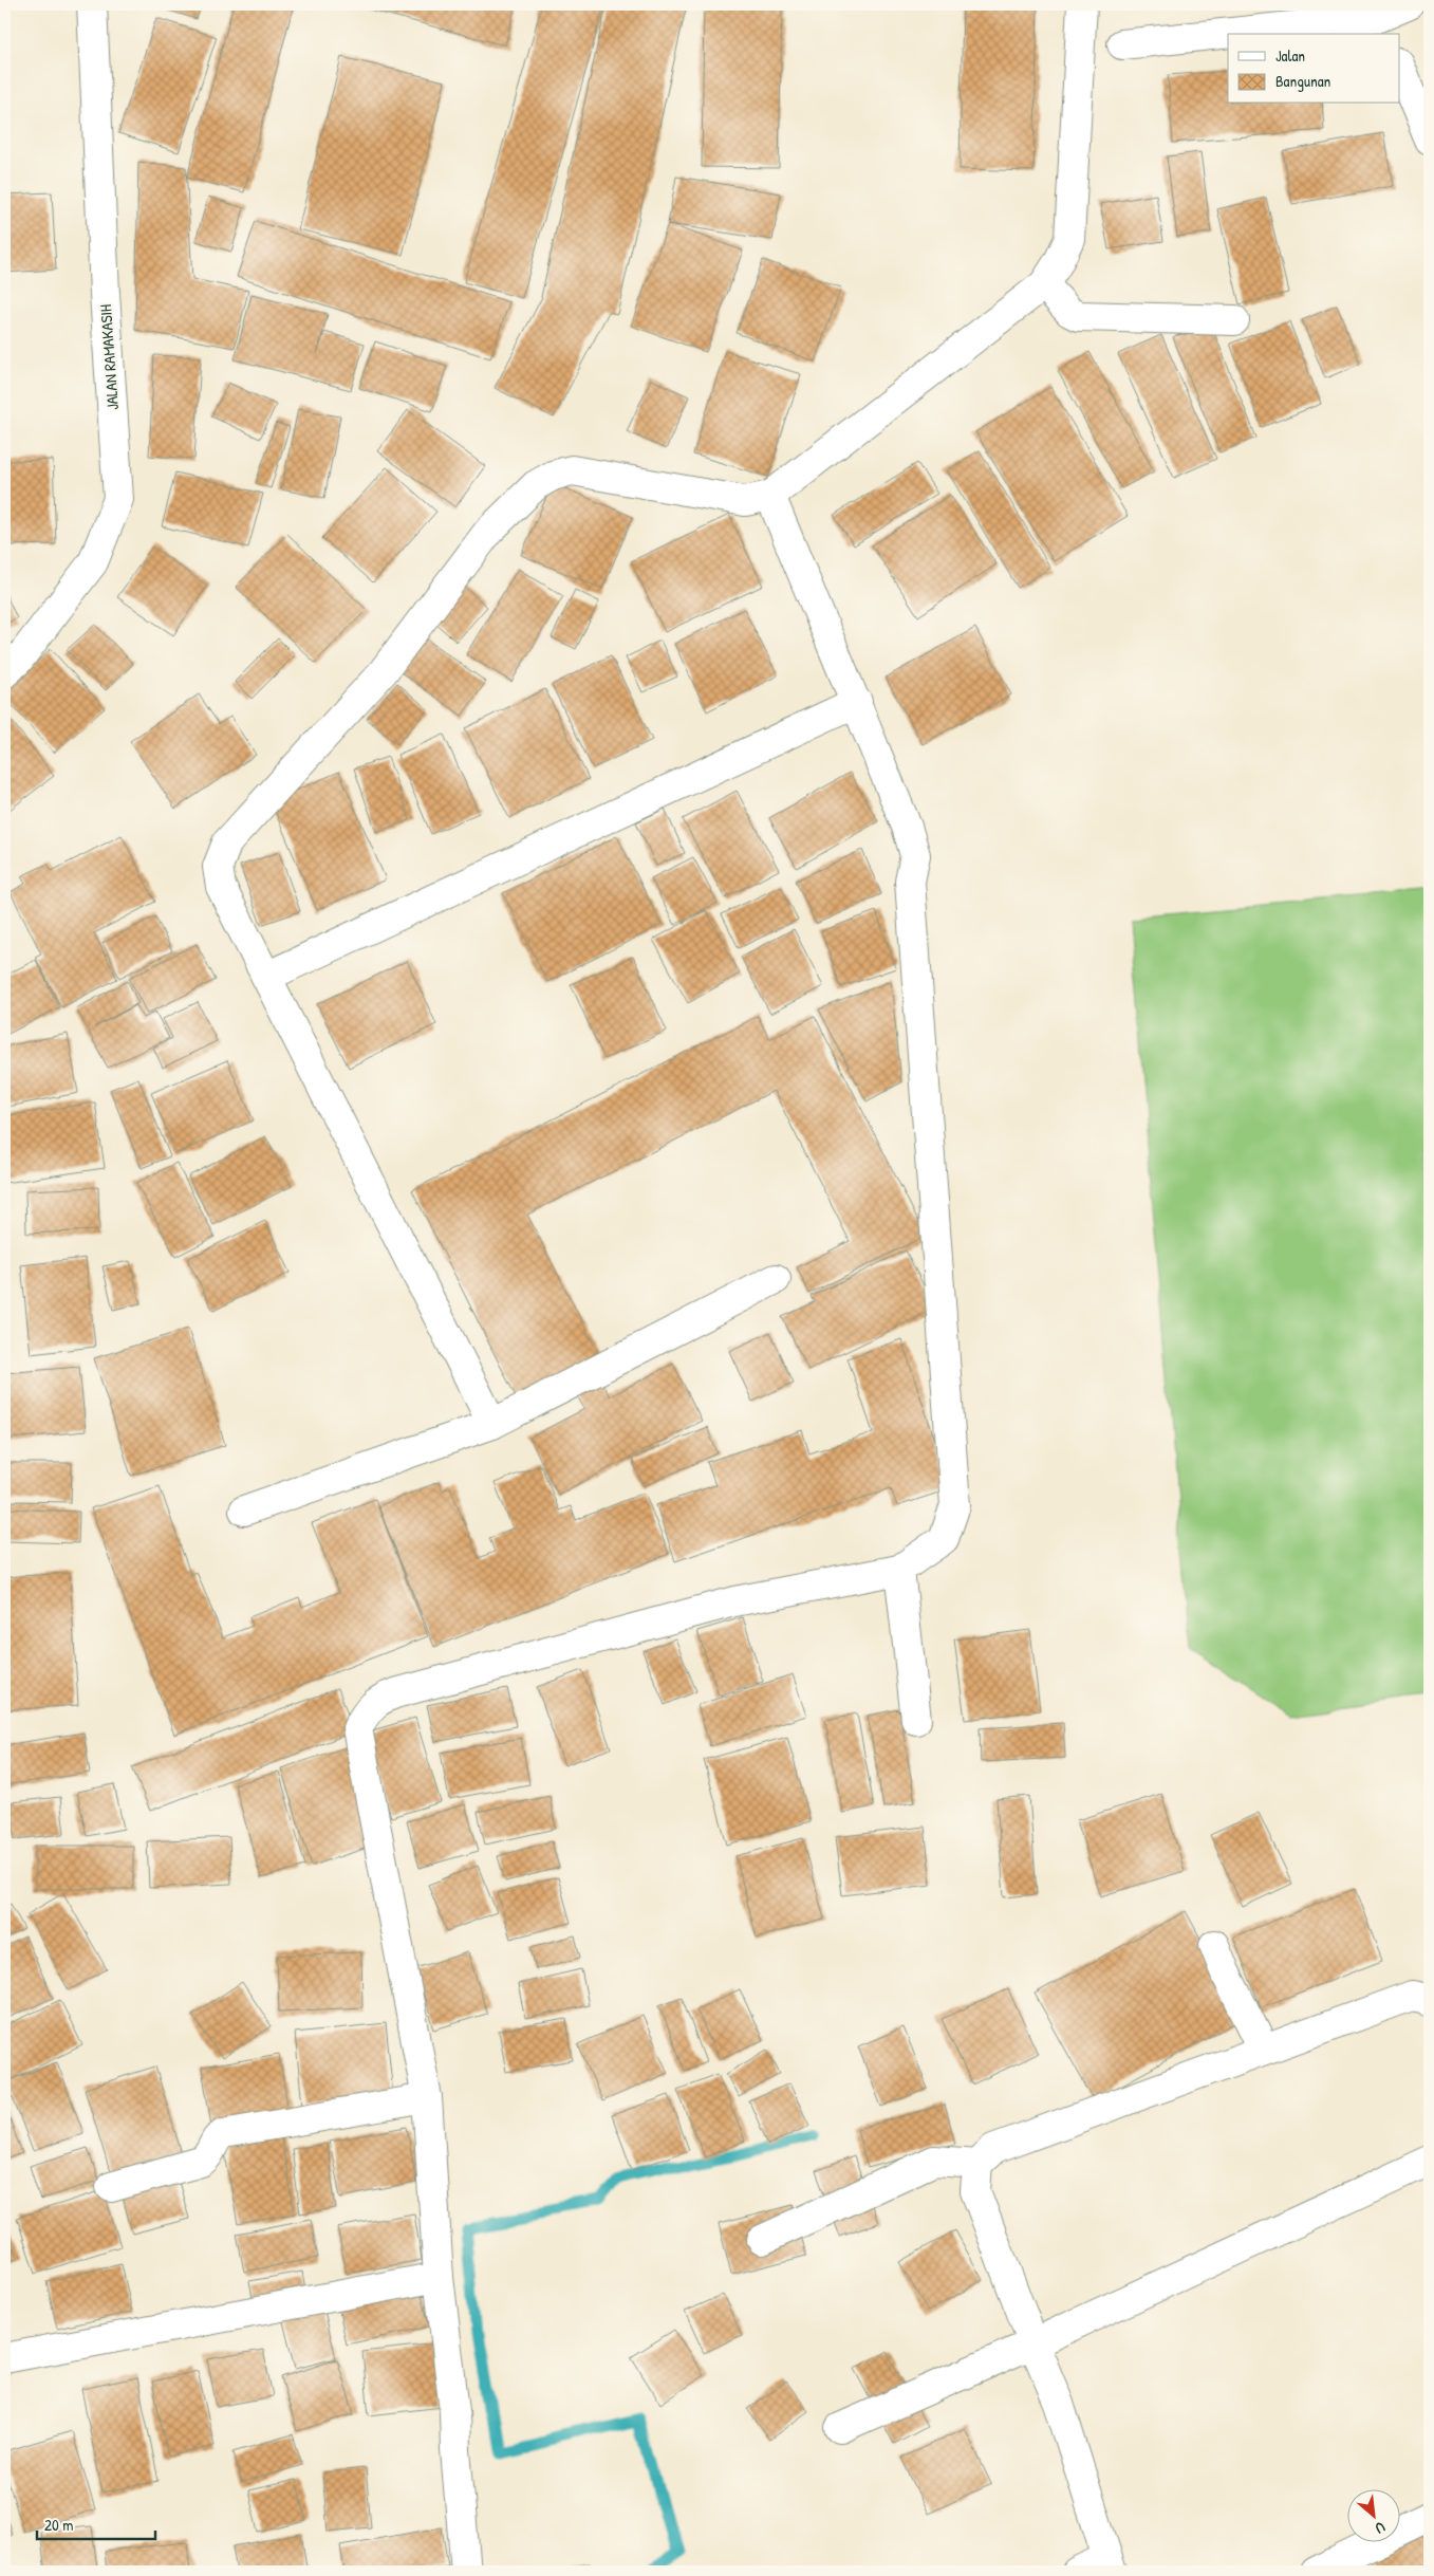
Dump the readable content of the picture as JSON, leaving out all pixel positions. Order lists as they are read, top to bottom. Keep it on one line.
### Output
{"streets":{"street":["JALAN RAMAKASIH"]},"legend":["Jalan","Bangunan"],"scale_bar":"20 m","north":"bottom right"}
